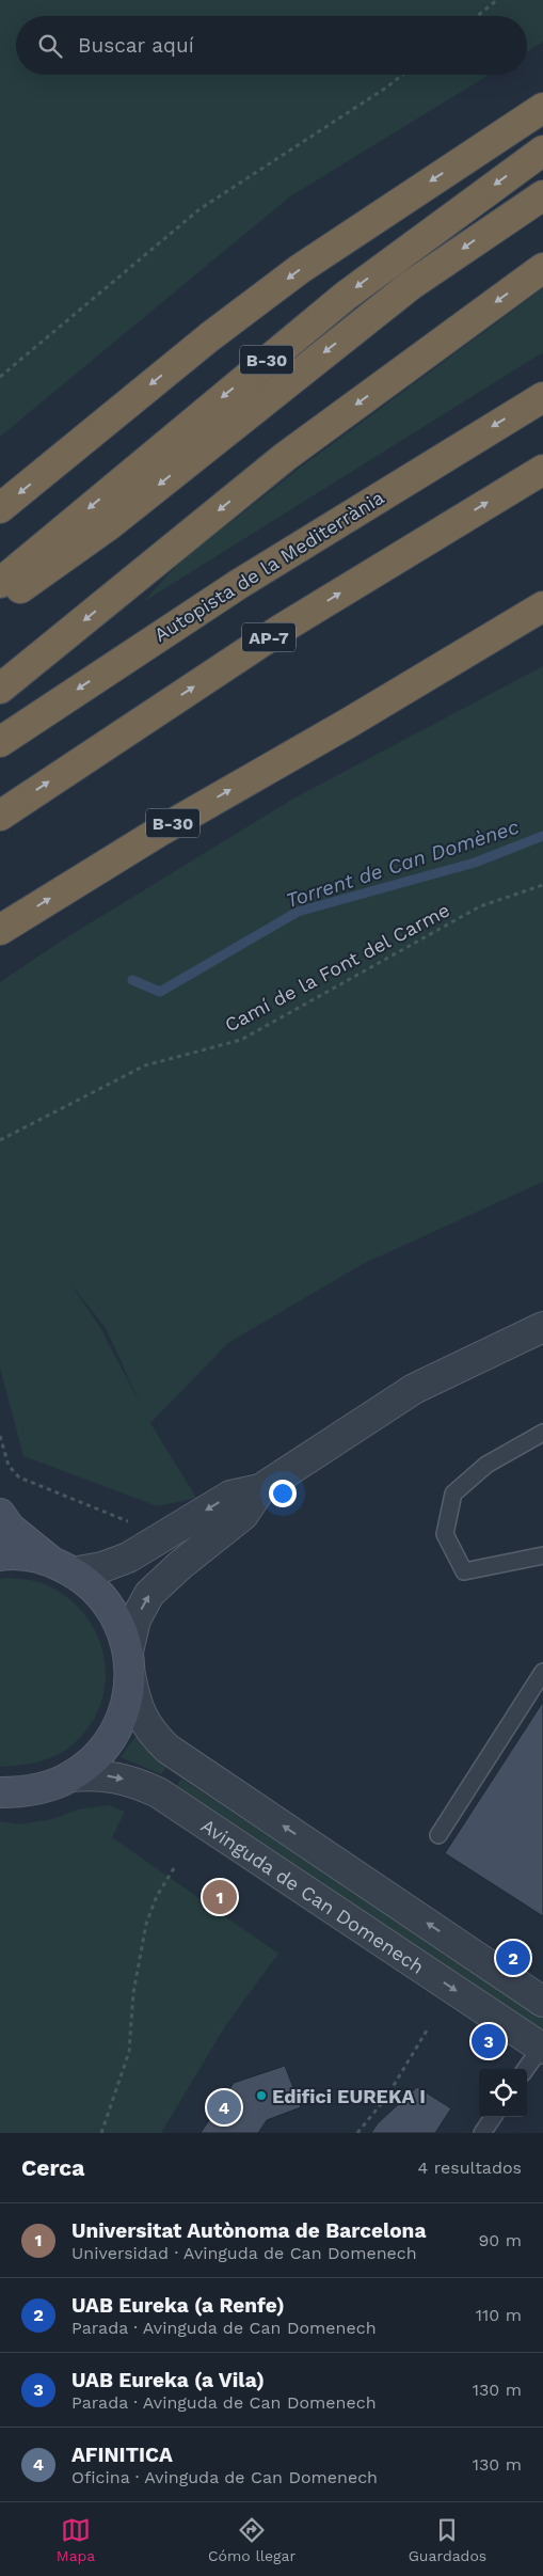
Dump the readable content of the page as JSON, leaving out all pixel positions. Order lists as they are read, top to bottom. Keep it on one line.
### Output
{"streets":{"highway":["B-30","Autopista de la Mediterrània","AP-7"],"street":["Avinguda de Can Domenech"],"path":["Camí de la Font del Carme"]},"water":["Torrent de Can Domènec"],"places":["Edifici EUREKA I"],"page":{"search":"Buscar aquí","pins":["1","2","3","4"],"heading":["Cerca","4 resultados"],"list":[{"mark":"1","name":"Universitat Autònoma de Barcelona","note":"Universidad · Avinguda de Can Domenech","value":"90 m"},{"mark":"2","name":"UAB Eureka (a Renfe)","note":"Parada · Avinguda de Can Domenech","value":"110 m"},{"mark":"3","name":"UAB Eureka (a Vila)","note":"Parada · Avinguda de Can Domenech","value":"130 m"},{"mark":"4","name":"AFINITICA","note":"Oficina · Avinguda de Can Domenech","value":"130 m"}],"nav":["Mapa","Cómo llegar","Guardados"]}}
